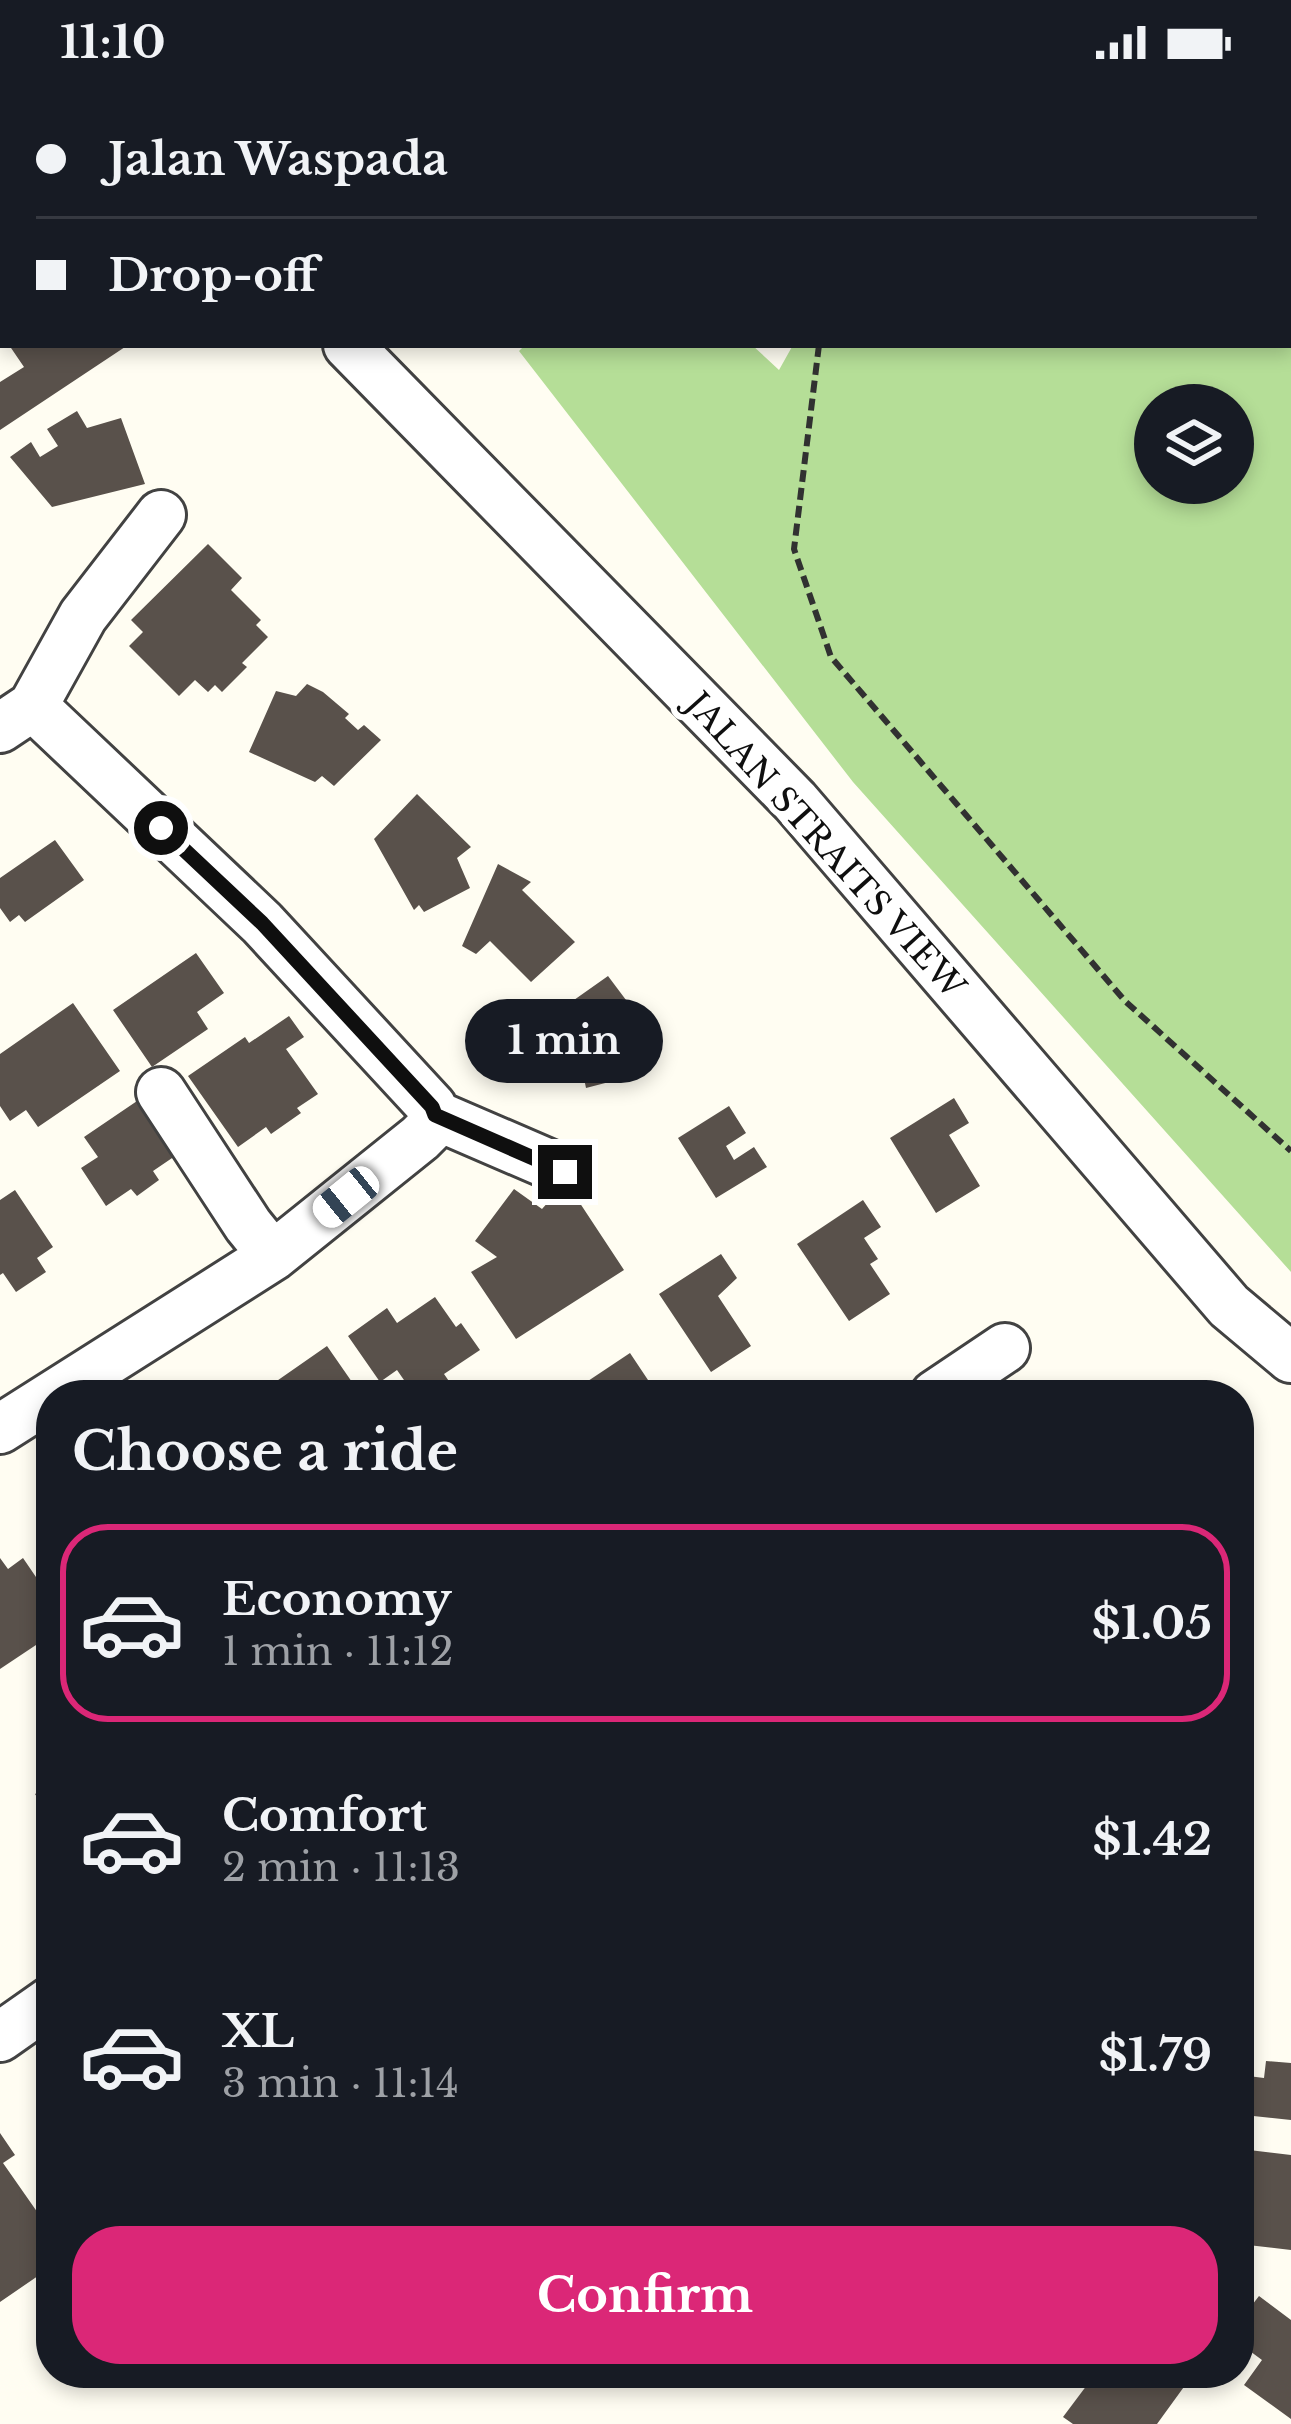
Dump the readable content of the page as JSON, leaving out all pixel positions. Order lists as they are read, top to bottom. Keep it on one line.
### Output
{"streets":{"street":["JALAN STRAITS VIEW"]},"page":{"status":"11:10","banner":["Jalan Waspada","Drop-off"],"bubble":"1 min","heading":"Choose a ride","list":[{"name":"Economy","note":"1 min · 11:12","value":"$1.05"},{"name":"Comfort","note":"2 min · 11:13","value":"$1.42"},{"name":"XL","note":"3 min · 11:14","value":"$1.79"}],"buttons":"Confirm"}}
